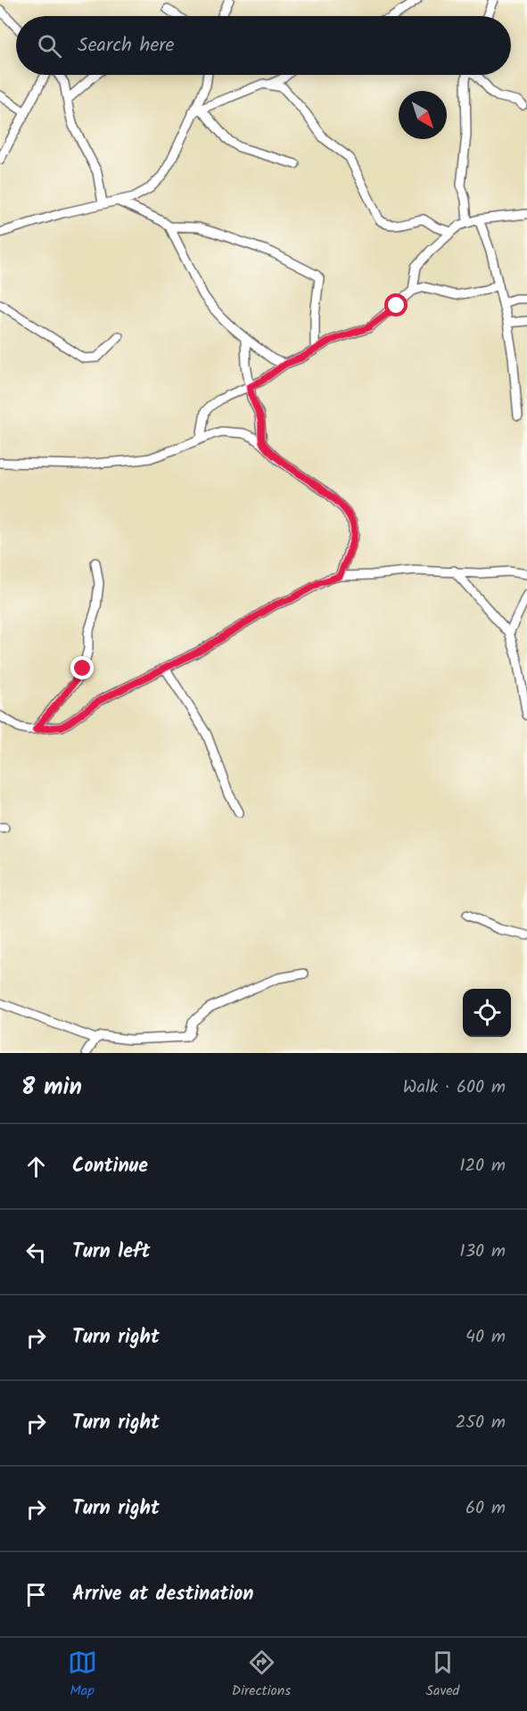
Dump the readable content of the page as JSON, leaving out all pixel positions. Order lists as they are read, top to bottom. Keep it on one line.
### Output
{"north":"bottom right","page":{"search":"Search here","heading":["8 min","Walk · 600 m"],"list":[["Continue","120 m"],["Turn left","130 m"],["Turn right","40 m"],["Turn right","250 m"],["Turn right","60 m"],"Arrive at destination"],"nav":["Map","Directions","Saved"]}}
